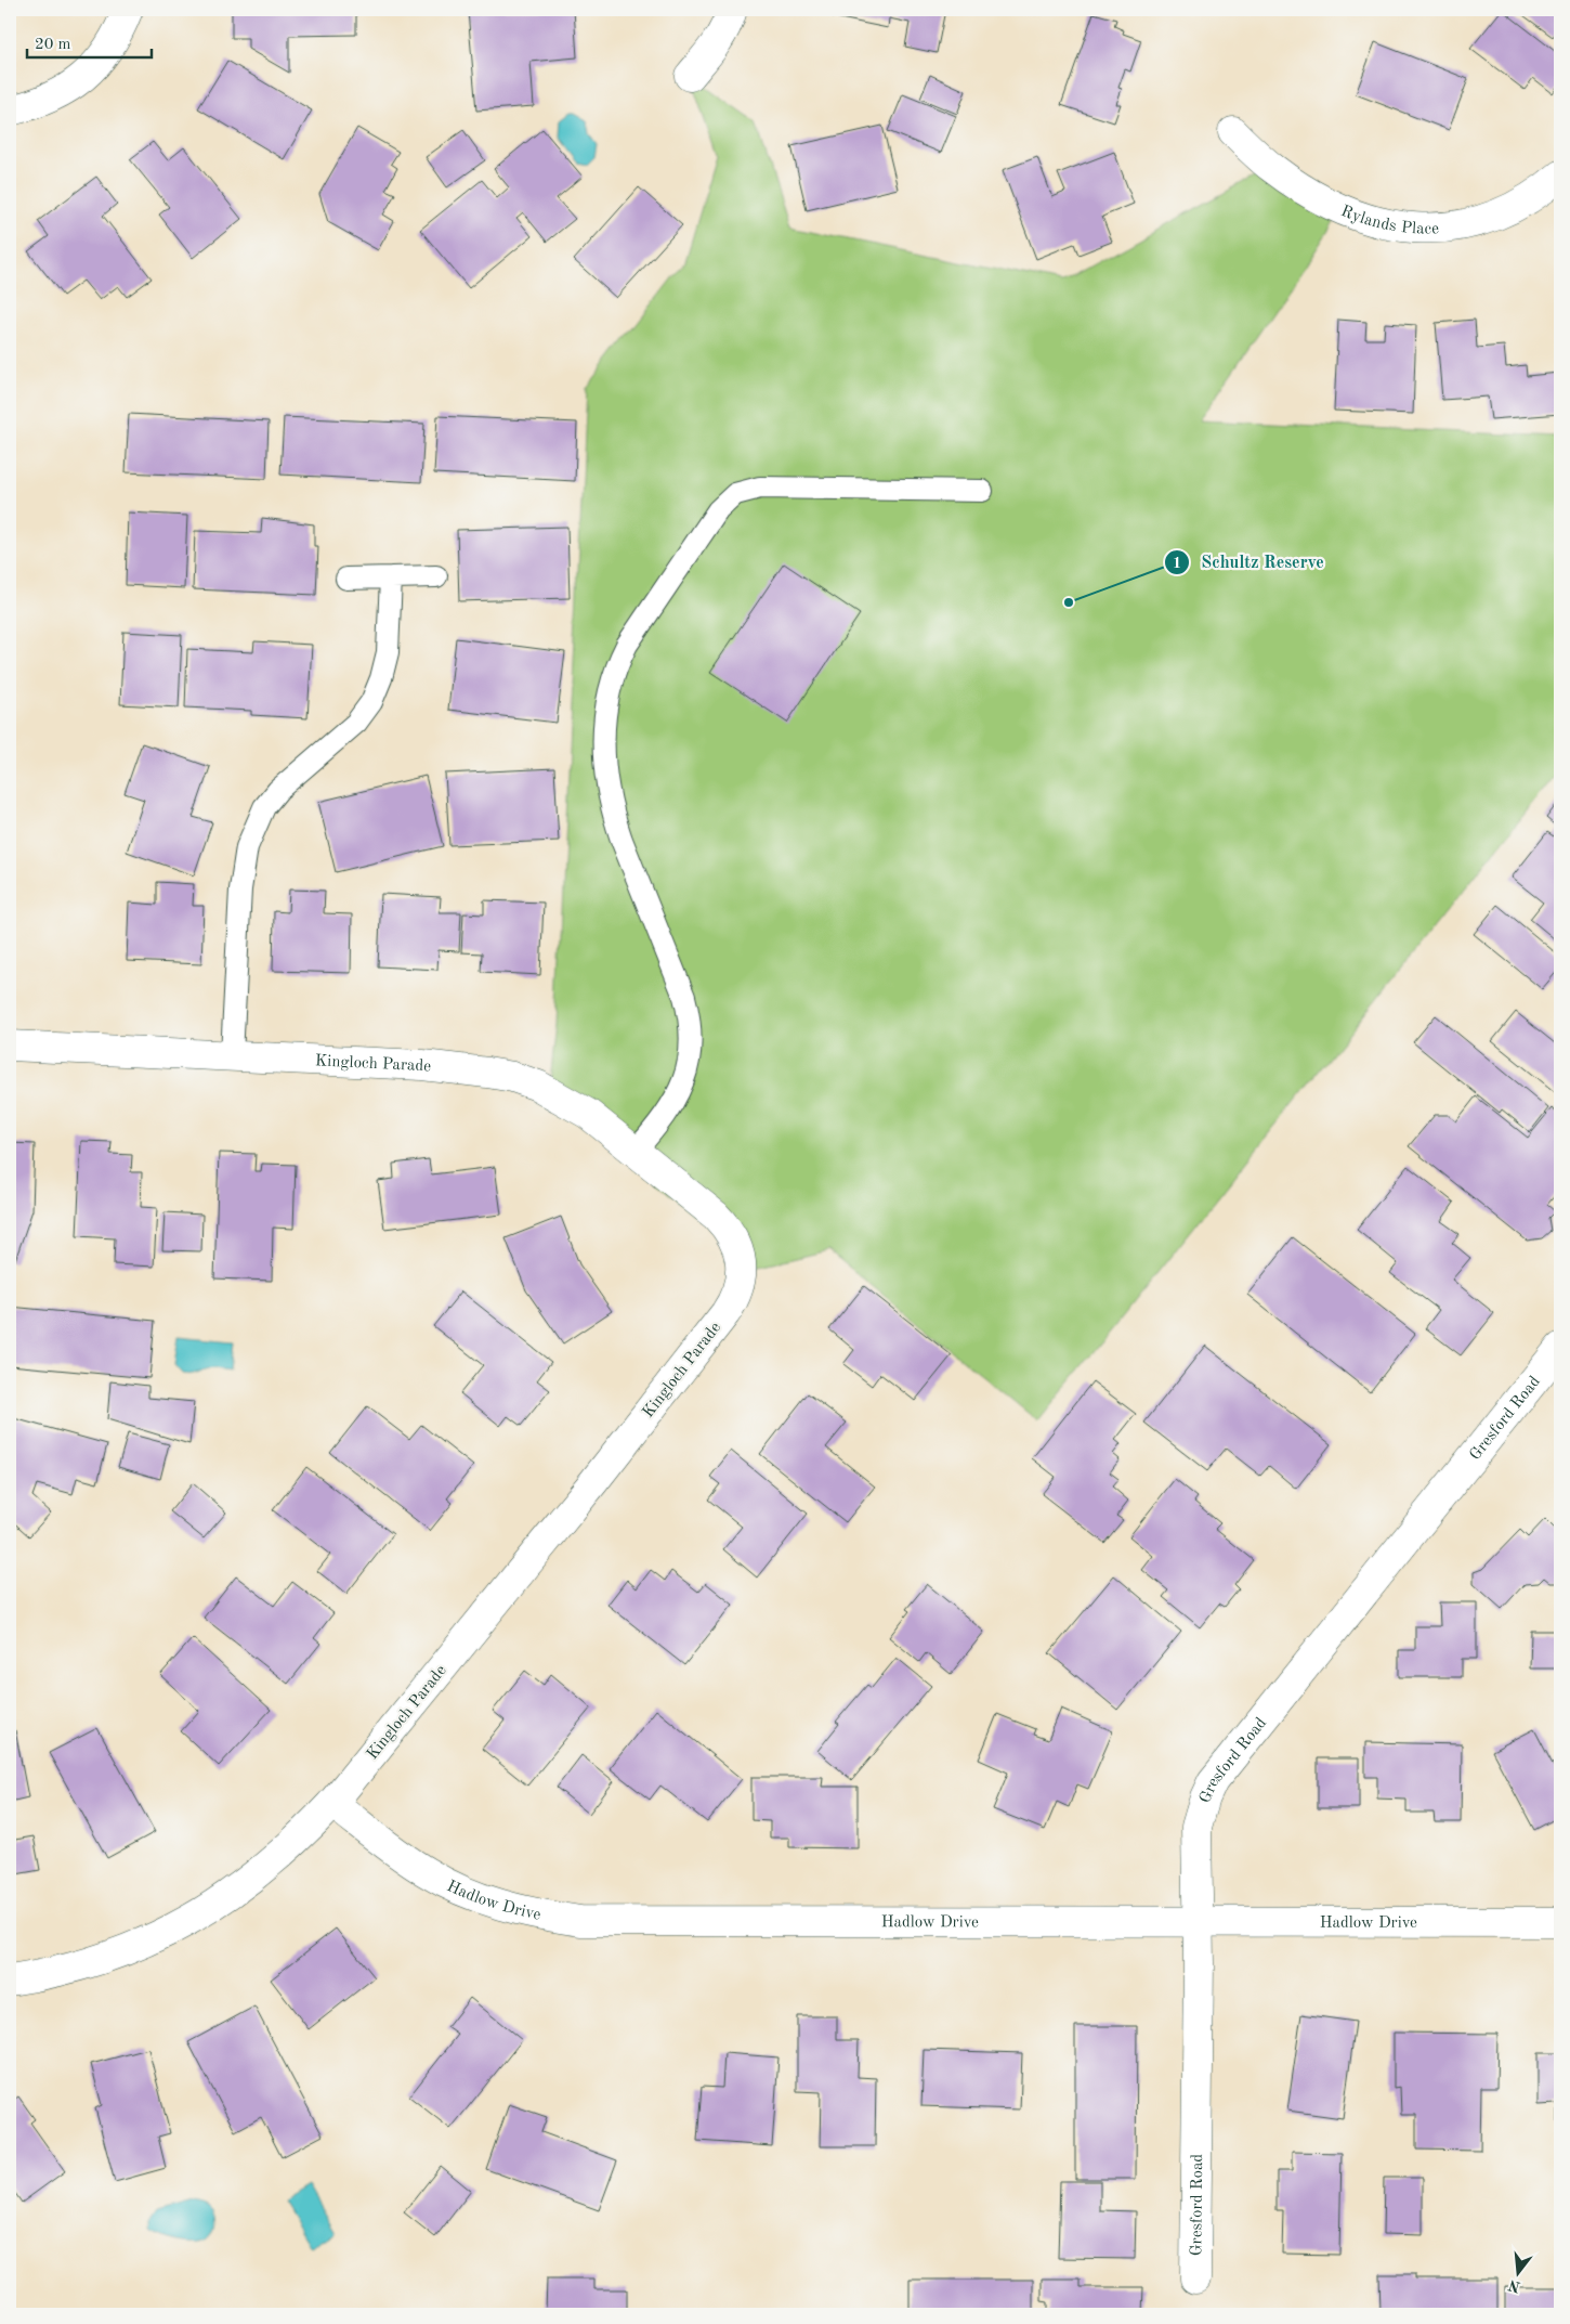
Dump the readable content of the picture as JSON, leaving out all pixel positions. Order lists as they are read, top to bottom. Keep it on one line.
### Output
{"streets":{"street":["Rylands Place","Kingloch Parade","Gresford Road","Hadlow Drive"]},"crossings":[["Kingloch Parade","Hadlow Drive"],["Gresford Road","Hadlow Drive"]],"places":["Schultz Reserve"],"scale_bar":"20 m","north":"bottom"}
